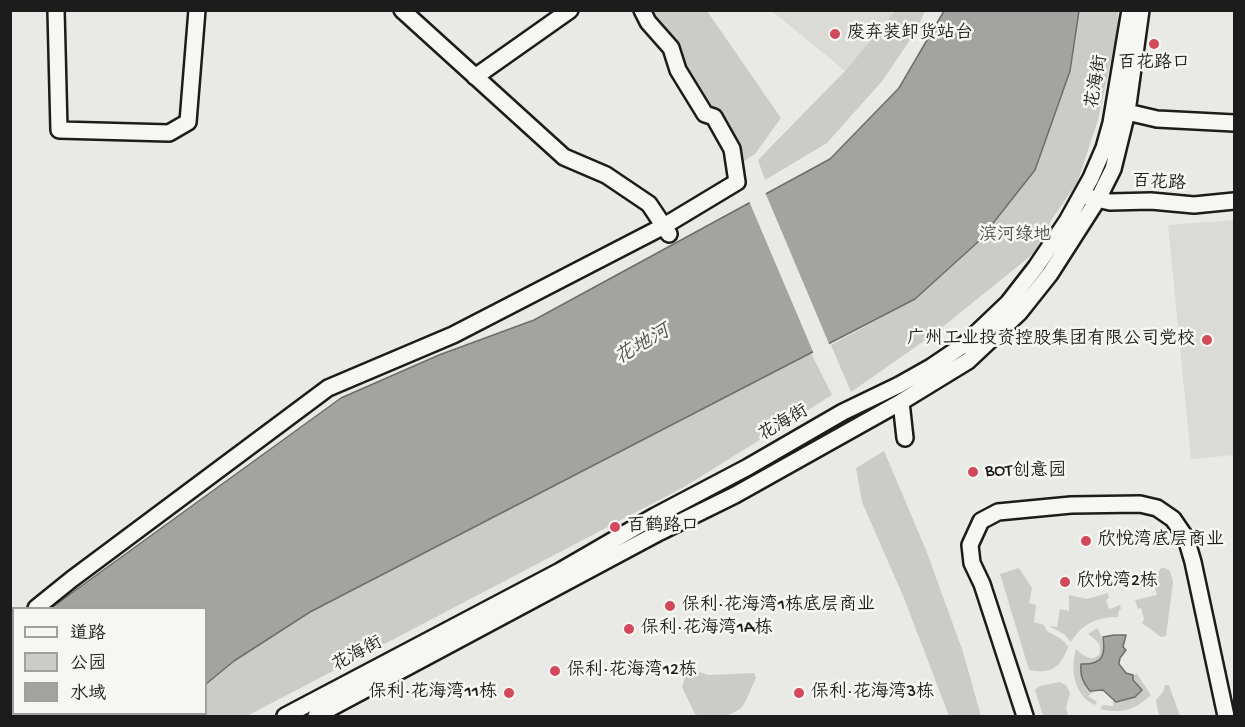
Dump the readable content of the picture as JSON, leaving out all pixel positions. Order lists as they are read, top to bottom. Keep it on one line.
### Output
{"streets":{"street":["花海街","百花路"]},"crossings":[["花海街","百花路"]],"water":["花地河"],"parks":["滨河绿地"],"places":["废弃装卸货站台","百花路口","广州工业投资控股集团有限公司党校","BOT创意园","百鹤路口","欣悦湾底层商业","欣悦湾2栋","保利·花海湾1栋底层商业","保利·花海湾1A栋","保利·花海湾12栋","保利·花海湾11栋","保利·花海湾3栋"],"legend":["道路","公园","水域"]}
